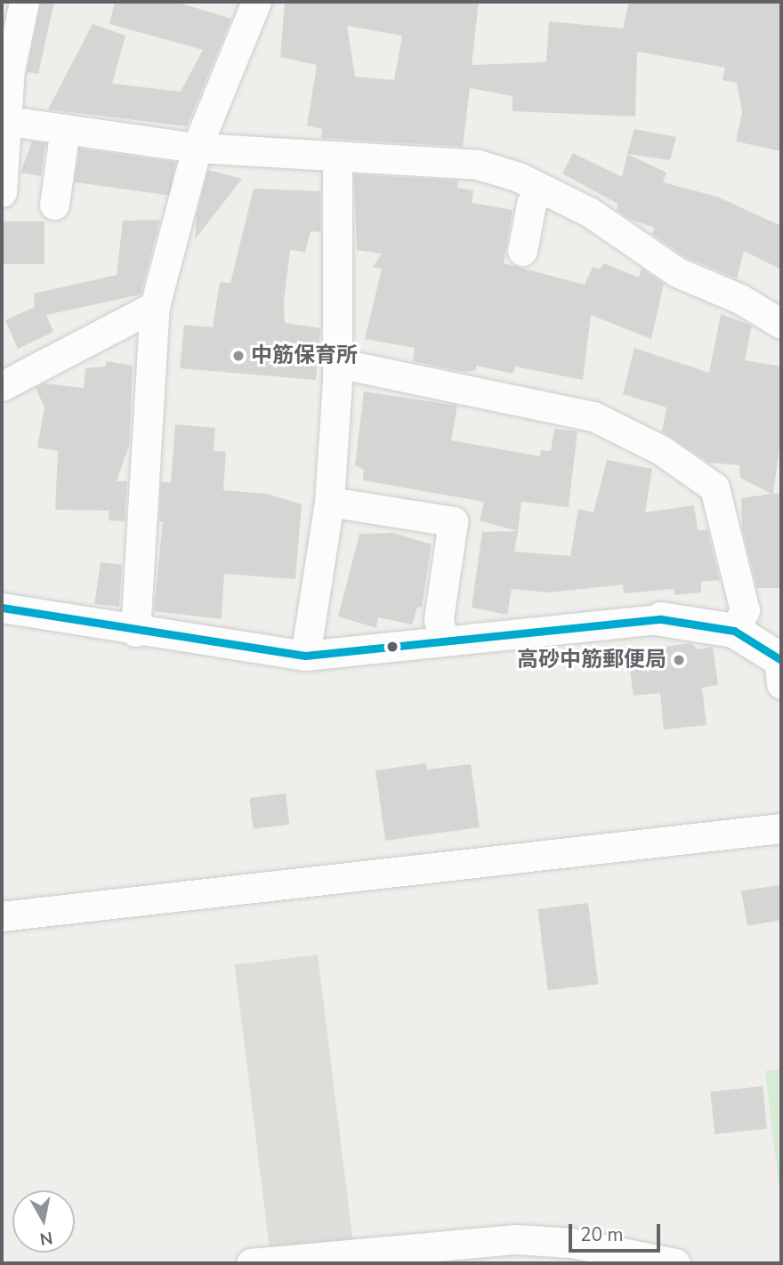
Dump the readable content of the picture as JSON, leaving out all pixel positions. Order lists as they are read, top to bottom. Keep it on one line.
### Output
{"places":["中筋保育所","高砂中筋郵便局"],"scale_bar":"20 m","north":"bottom"}
